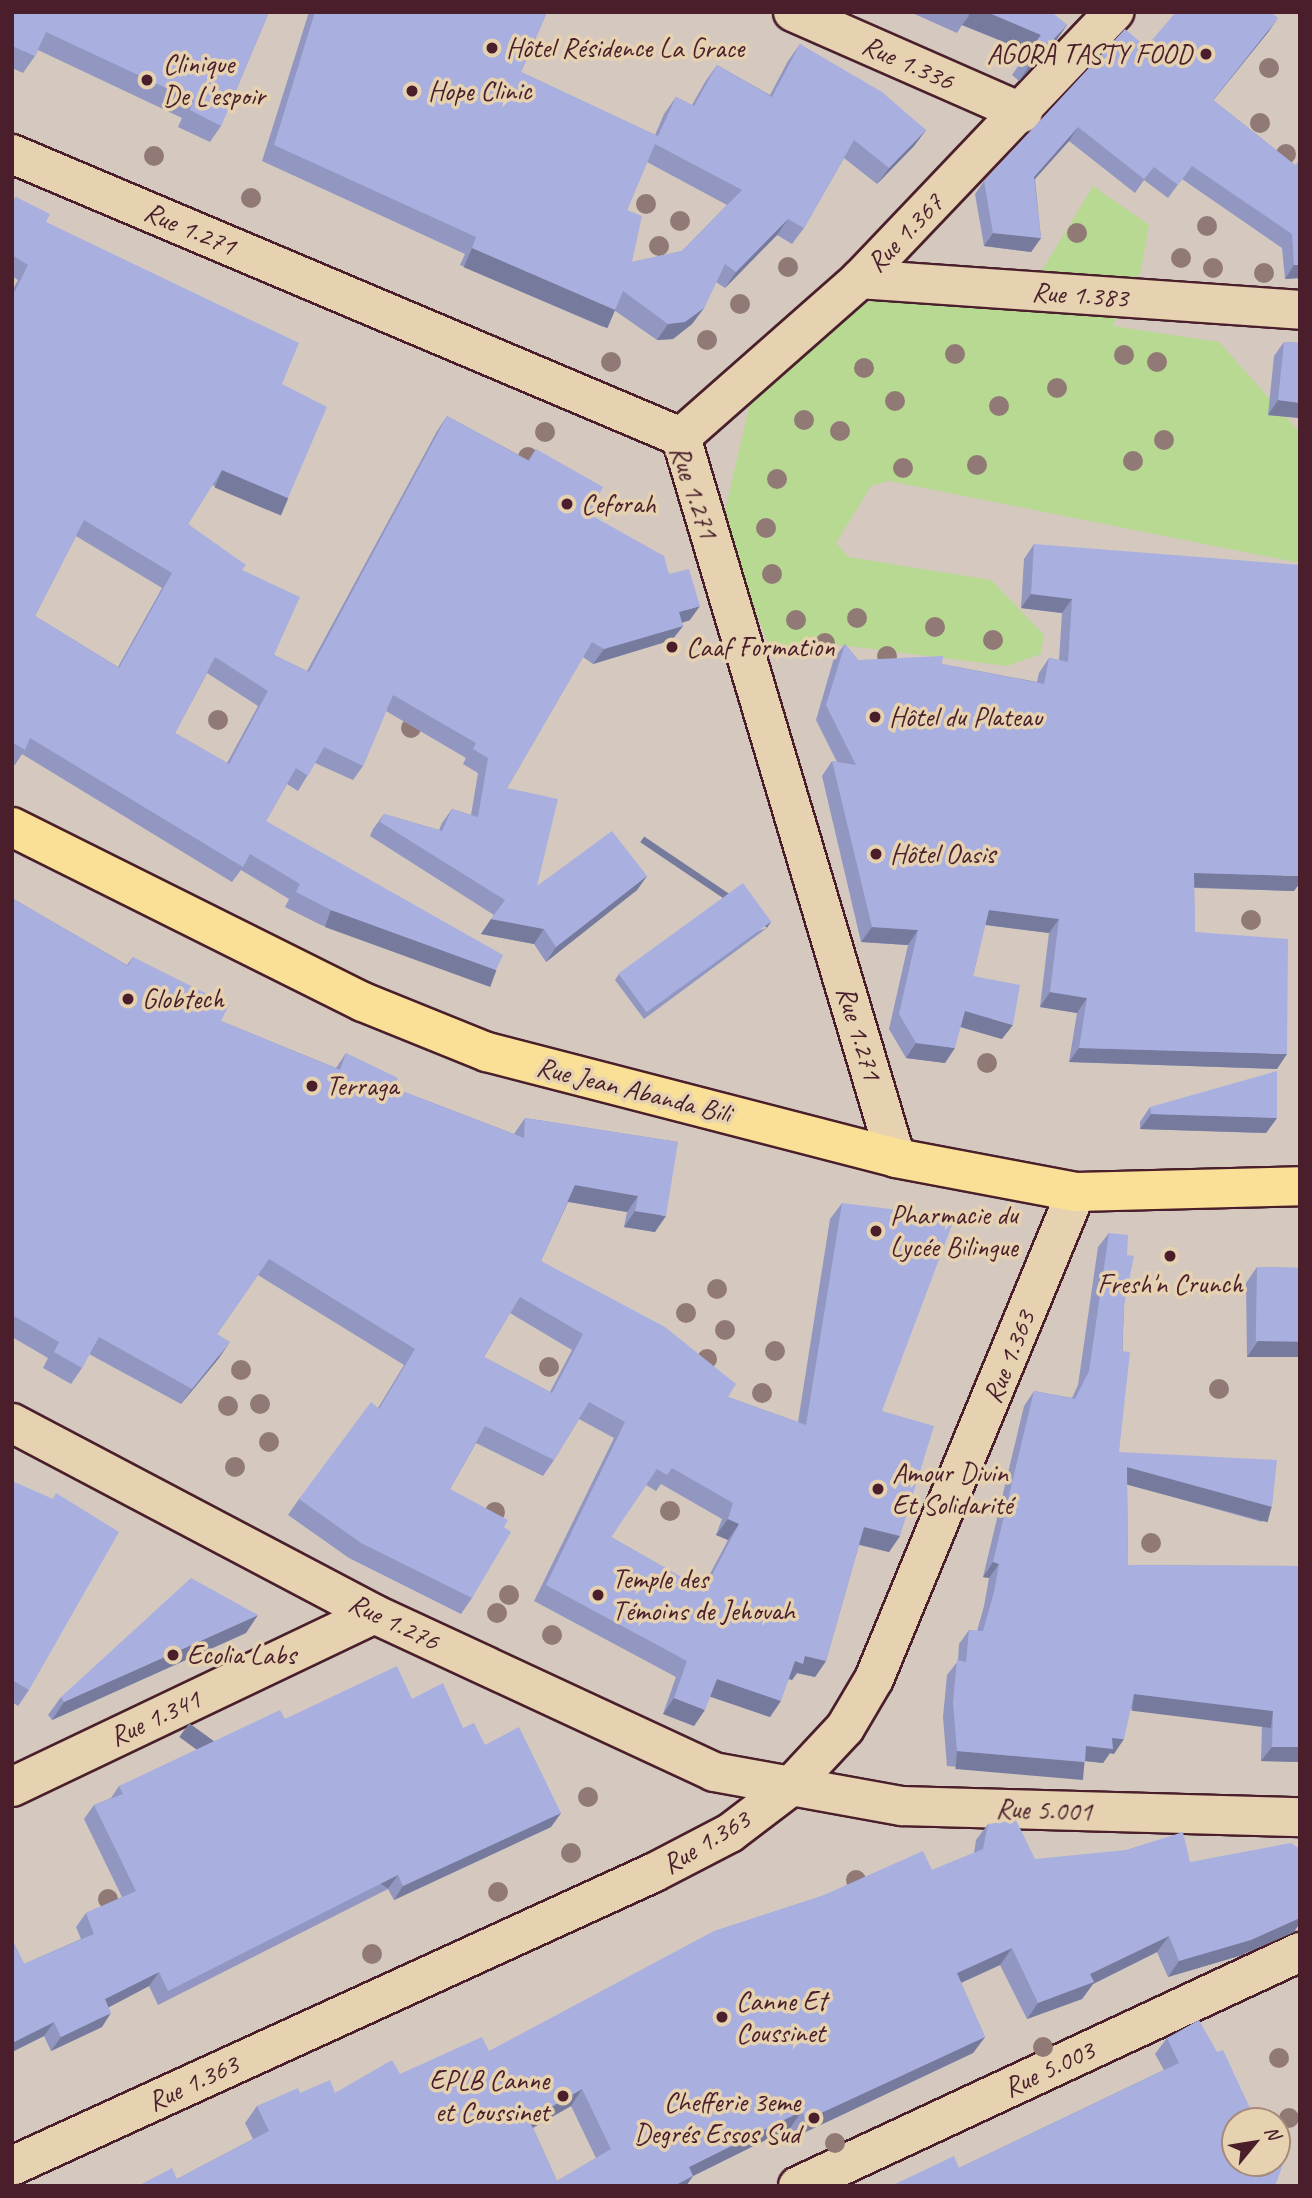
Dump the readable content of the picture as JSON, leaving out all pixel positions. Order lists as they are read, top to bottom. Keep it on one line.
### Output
{"streets":{"main road":["Rue Jean Abanda Bili"],"street":["Rue 1.336","Rue 1.271","Rue 1.367","Rue 1.383","Rue 1.363","Rue 1.276","Rue 1.341","Rue 5.001","Rue 5.003"]},"crossings":[["Rue 1.336","Rue 1.367"],["Rue 1.271","Rue 1.367"],["Rue 1.271","Rue Jean Abanda Bili"],["Rue 1.367","Rue 1.383"],["Rue Jean Abanda Bili","Rue 1.363"],["Rue 1.363","Rue 1.276"],["Rue 1.363","Rue 5.001"],["Rue 1.276","Rue 1.341"],["Rue 1.276","Rue 5.001"]],"places":["Hôtel Résidence La Grace","AGORA TASTY FOOD","Clinique De L'espoir","Hope Clinic","Ceforah","Caaf Formation","Hôtel du Plateau","Hôtel Oasis","Globtech","Terraga","Pharmacie du Lycée Bilingue","Fresh'n Crunch","Amour Divin Et Solidarité","Temple des Témoins de Jehovah","Ecolia Labs","Canne Et Coussinet","EPLB Canne et Coussinet","Chefferie 3eme Degrés Essos Sud"],"north":"top right"}
